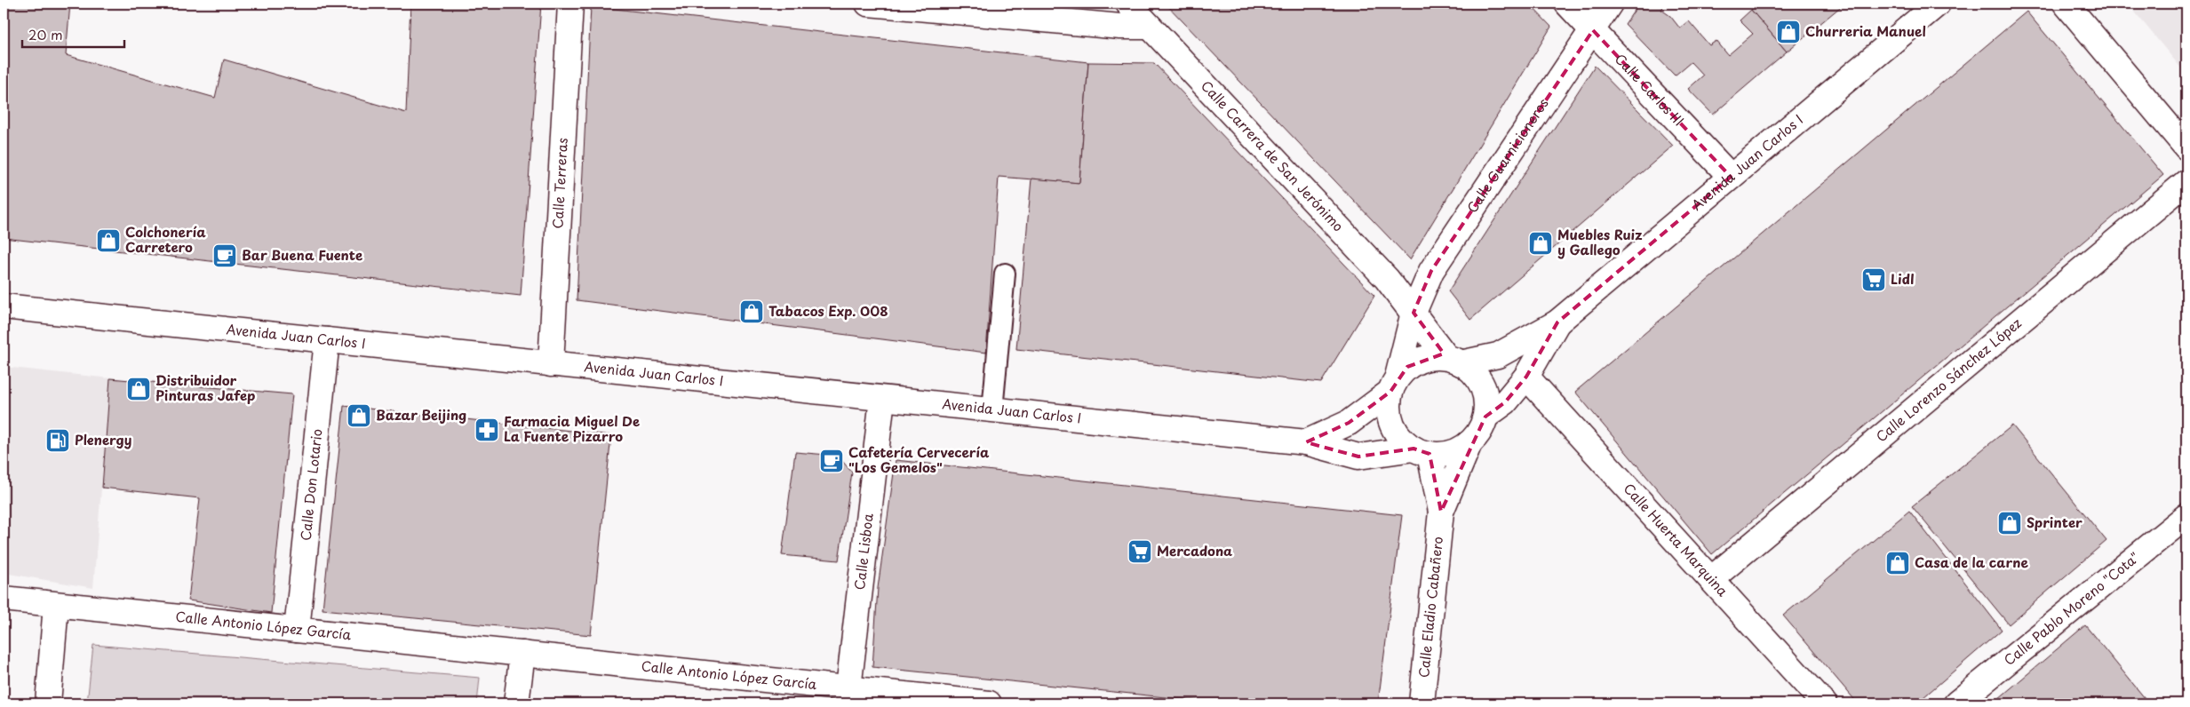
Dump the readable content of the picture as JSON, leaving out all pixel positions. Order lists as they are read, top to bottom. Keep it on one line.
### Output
{"streets":{"street":["Calle Carlos III","Calle Carrera de San Jerónimo","Calle Guarnicioneros","Avenida Juan Carlos I","Calle Terreras","Calle Lorenzo Sánchez López","Calle Don Lotario","Calle Huerta Marquina","Calle Lisboa","Calle Eladio Cabañero","Calle Pablo Moreno \"Cota\"","Calle Antonio López García"]},"crossings":[["Calle Carlos III","Calle Guarnicioneros"],["Calle Carlos III","Avenida Juan Carlos I"],["Calle Carrera de San Jerónimo","Calle Guarnicioneros"],["Calle Carrera de San Jerónimo","Avenida Juan Carlos I"],["Calle Carrera de San Jerónimo","Calle Eladio Cabañero"],["Avenida Juan Carlos I","Calle Terreras"],["Avenida Juan Carlos I","Calle Don Lotario"],["Avenida Juan Carlos I","Calle Huerta Marquina"],["Avenida Juan Carlos I","Calle Lisboa"],["Avenida Juan Carlos I","Calle Eladio Cabañero"],["Calle Lorenzo Sánchez López","Calle Huerta Marquina"],["Calle Don Lotario","Calle Antonio López García"],["Calle Lisboa","Calle Antonio López García"]],"places":{"shop":["Churreria Manuel","Colchonería Carretero","Muebles Ruiz y Gallego","Tabacos Exp. 008","Distribuidor Pinturas Jafep","Bazar Beijing","Sprinter","Casa de la carne"],"cafe":["Bar Buena Fuente","Cafetería Cervecería \"Los Gemelos\""],"supermarket":["Lidl","Mercadona"],"pharmacy":["Farmacia Miguel De La Fuente Pizarro"],"fuel station":["Plenergy"]},"scale_bar":"20 m"}
